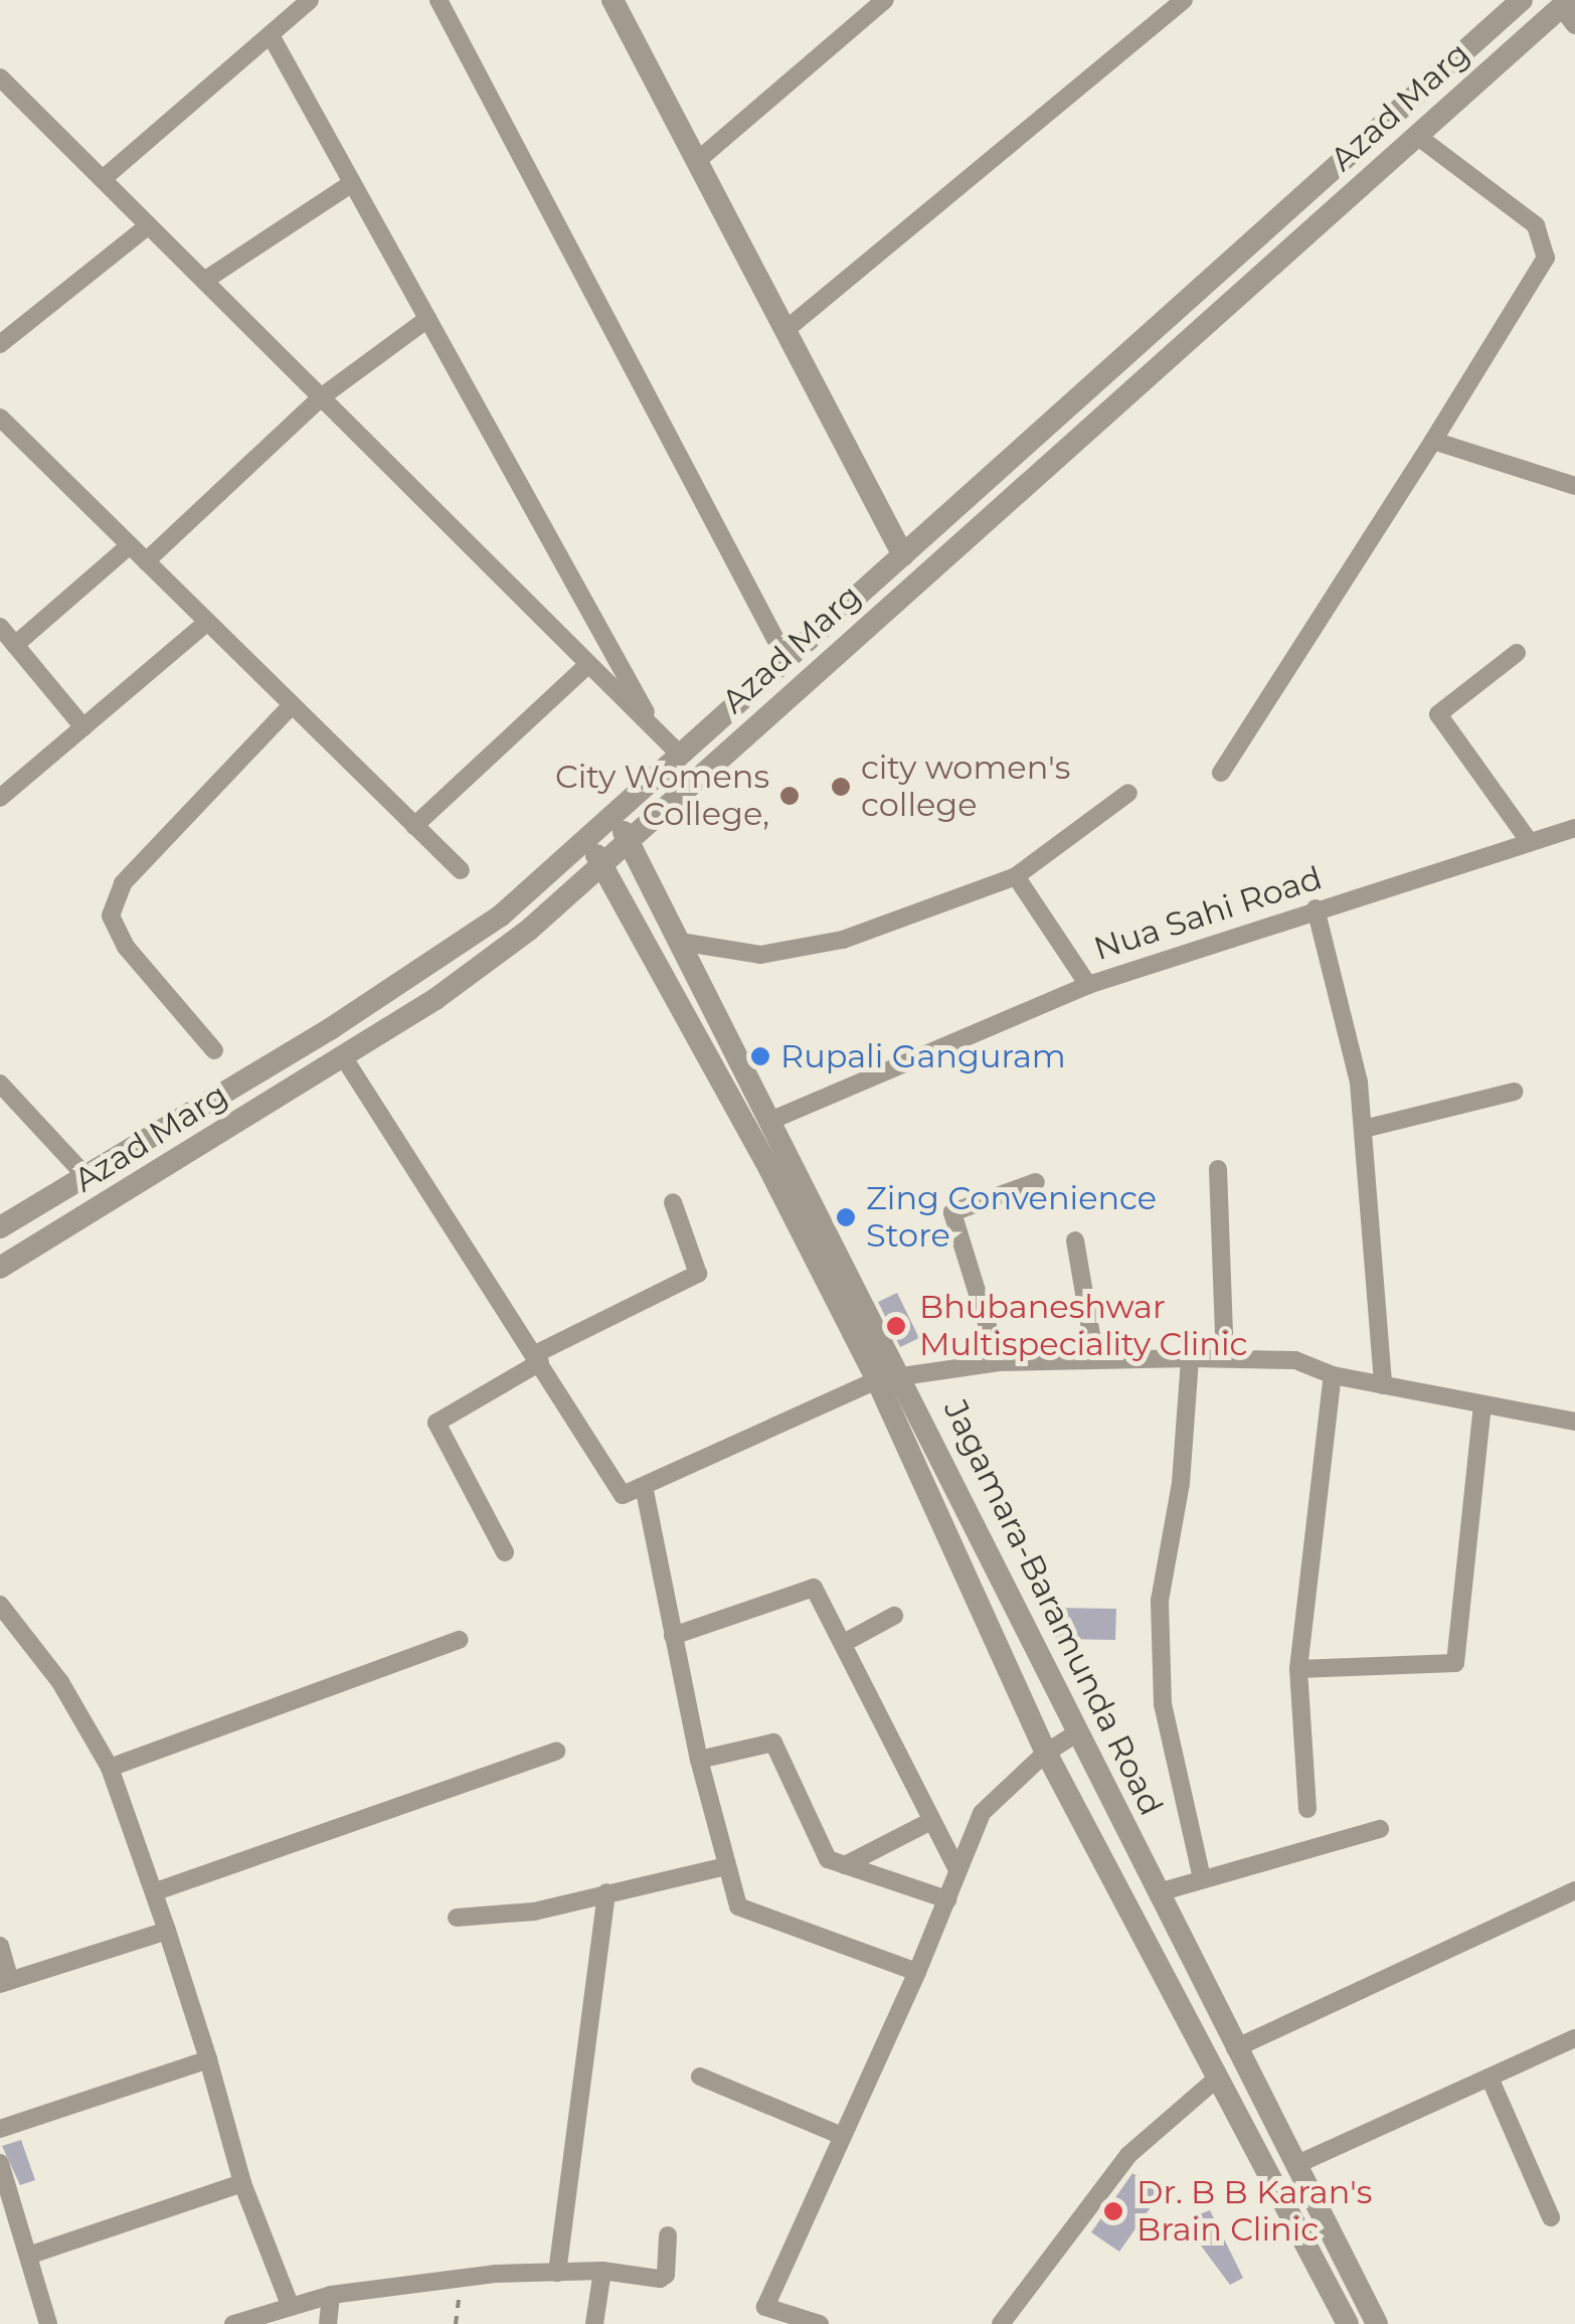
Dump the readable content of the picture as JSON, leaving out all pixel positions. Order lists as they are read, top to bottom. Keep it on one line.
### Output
{"streets":{"street":["Azad Marg","Nua Sahi Road","Jagamara-Baramunda Road"]},"crossings":[["Azad Marg","Jagamara-Baramunda Road"]],"places":["city women's college","City Womens College,","Rupali Ganguram","Zing Convenience Store","Bhubaneshwar Multispeciality Clinic","Dr. B B Karan's Brain Clinic"]}
